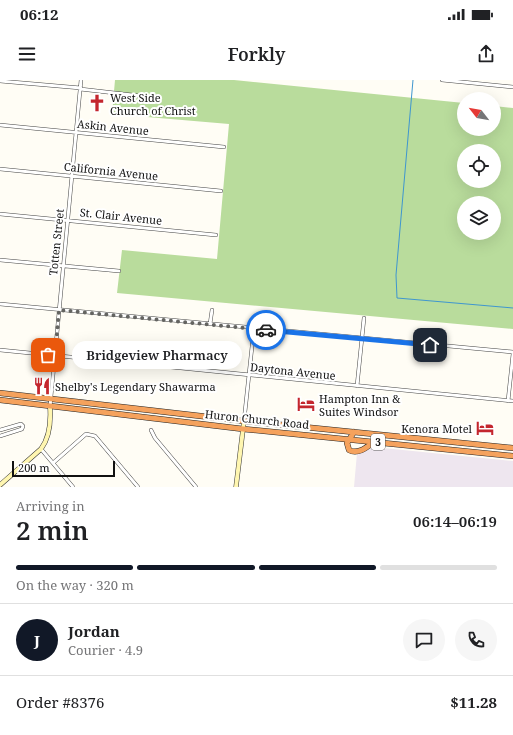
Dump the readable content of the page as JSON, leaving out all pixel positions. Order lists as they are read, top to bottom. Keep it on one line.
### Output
{"streets":{"highway":["Huron Church Road","3"],"street":["Askin Avenue","California Avenue","St. Clair Avenue","Totten Street","Daytona Avenue"]},"crossings":[["Askin Avenue","Totten Street"],["California Avenue","Totten Street"],["St. Clair Avenue","Totten Street"],["Totten Street","Daytona Avenue"],["Totten Street","Huron Church Road"]],"places":{"church":["West Side Church of Christ"],"other":["Bridgeview Pharmacy"],"restaurant":["Shelby's Legendary Shawarma"],"hotel":["Hampton Inn & Suites Windsor","Kenora Motel"]},"scale_bar":"200 m","north":"top left","page":{"status":"06:12","header":"Forkly","bubble":"Bridgeview Pharmacy","scale":"200 m","heading":["2 min","Arriving in","06:14–06:19"],"panel":["Jordan","Courier · 4.9","Order #8376","$11.28"],"bar":"On the way · 320 m","round":"J"}}
